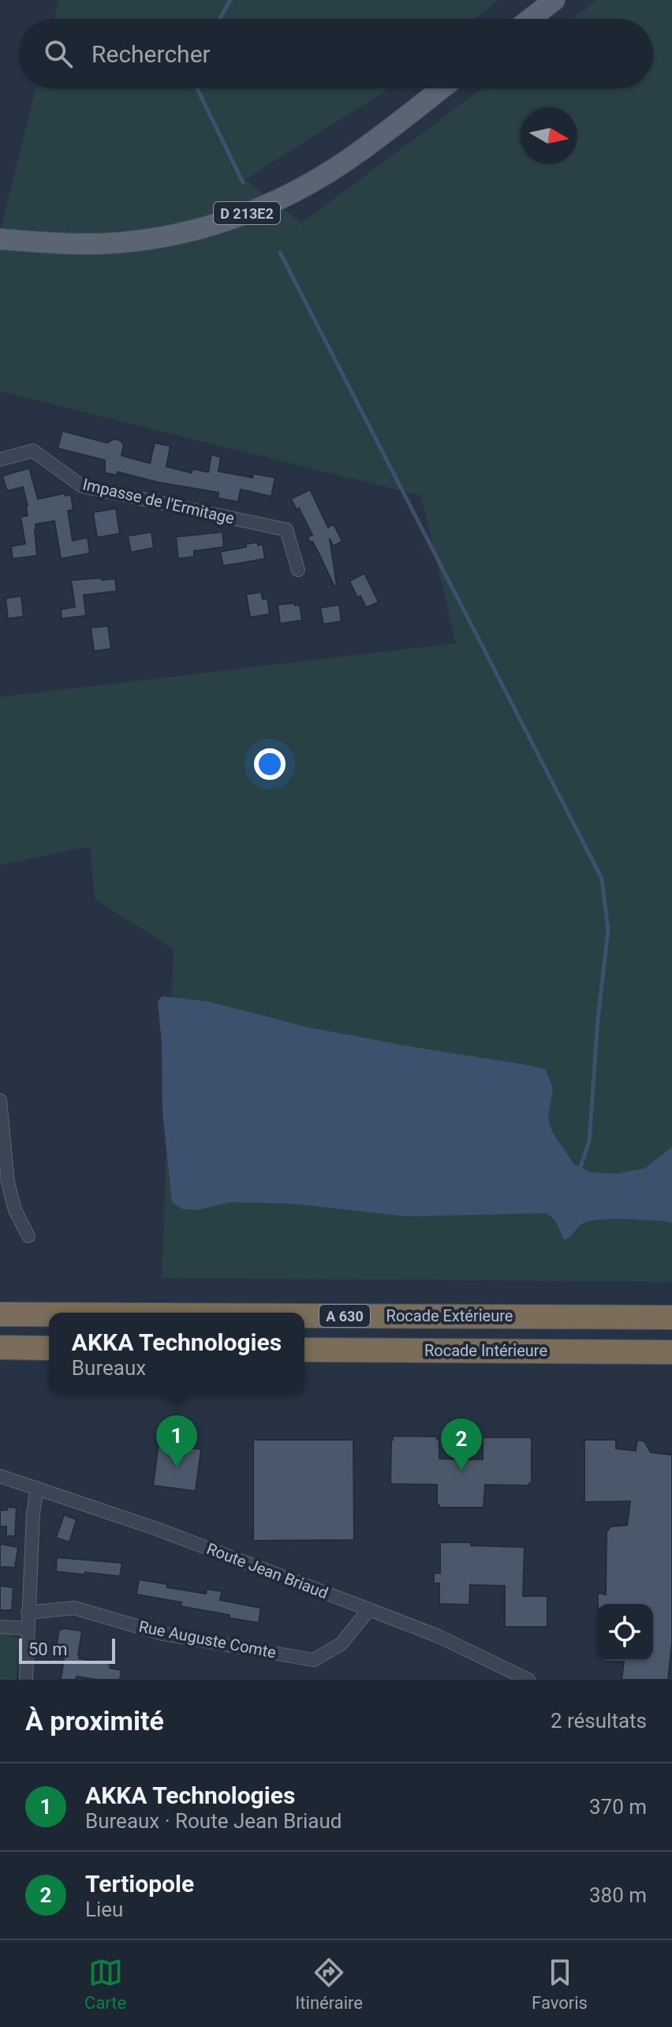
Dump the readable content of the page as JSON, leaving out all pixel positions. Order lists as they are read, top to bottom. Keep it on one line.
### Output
{"streets":{"highway":["A 630","Rocade Extérieure","Rocade Intérieure"],"main road":["D 213E2"],"street":["Impasse de l'Ermitage","Route Jean Briaud","Rue Auguste Comte"]},"crossings":[["Route Jean Briaud","Rue Auguste Comte"]],"scale_bar":"50 m","north":"right","page":{"search":"Rechercher","popup":["AKKA Technologies","Bureaux"],"pins":["1","2"],"scale":"50 m","heading":["À proximité","2 résultats"],"list":[{"mark":"1","name":"AKKA Technologies","note":"Bureaux · Route Jean Briaud","value":"370 m"},{"mark":"2","name":"Tertiopole","note":"Lieu","value":"380 m"}],"nav":["Carte","Itinéraire","Favoris"]}}
